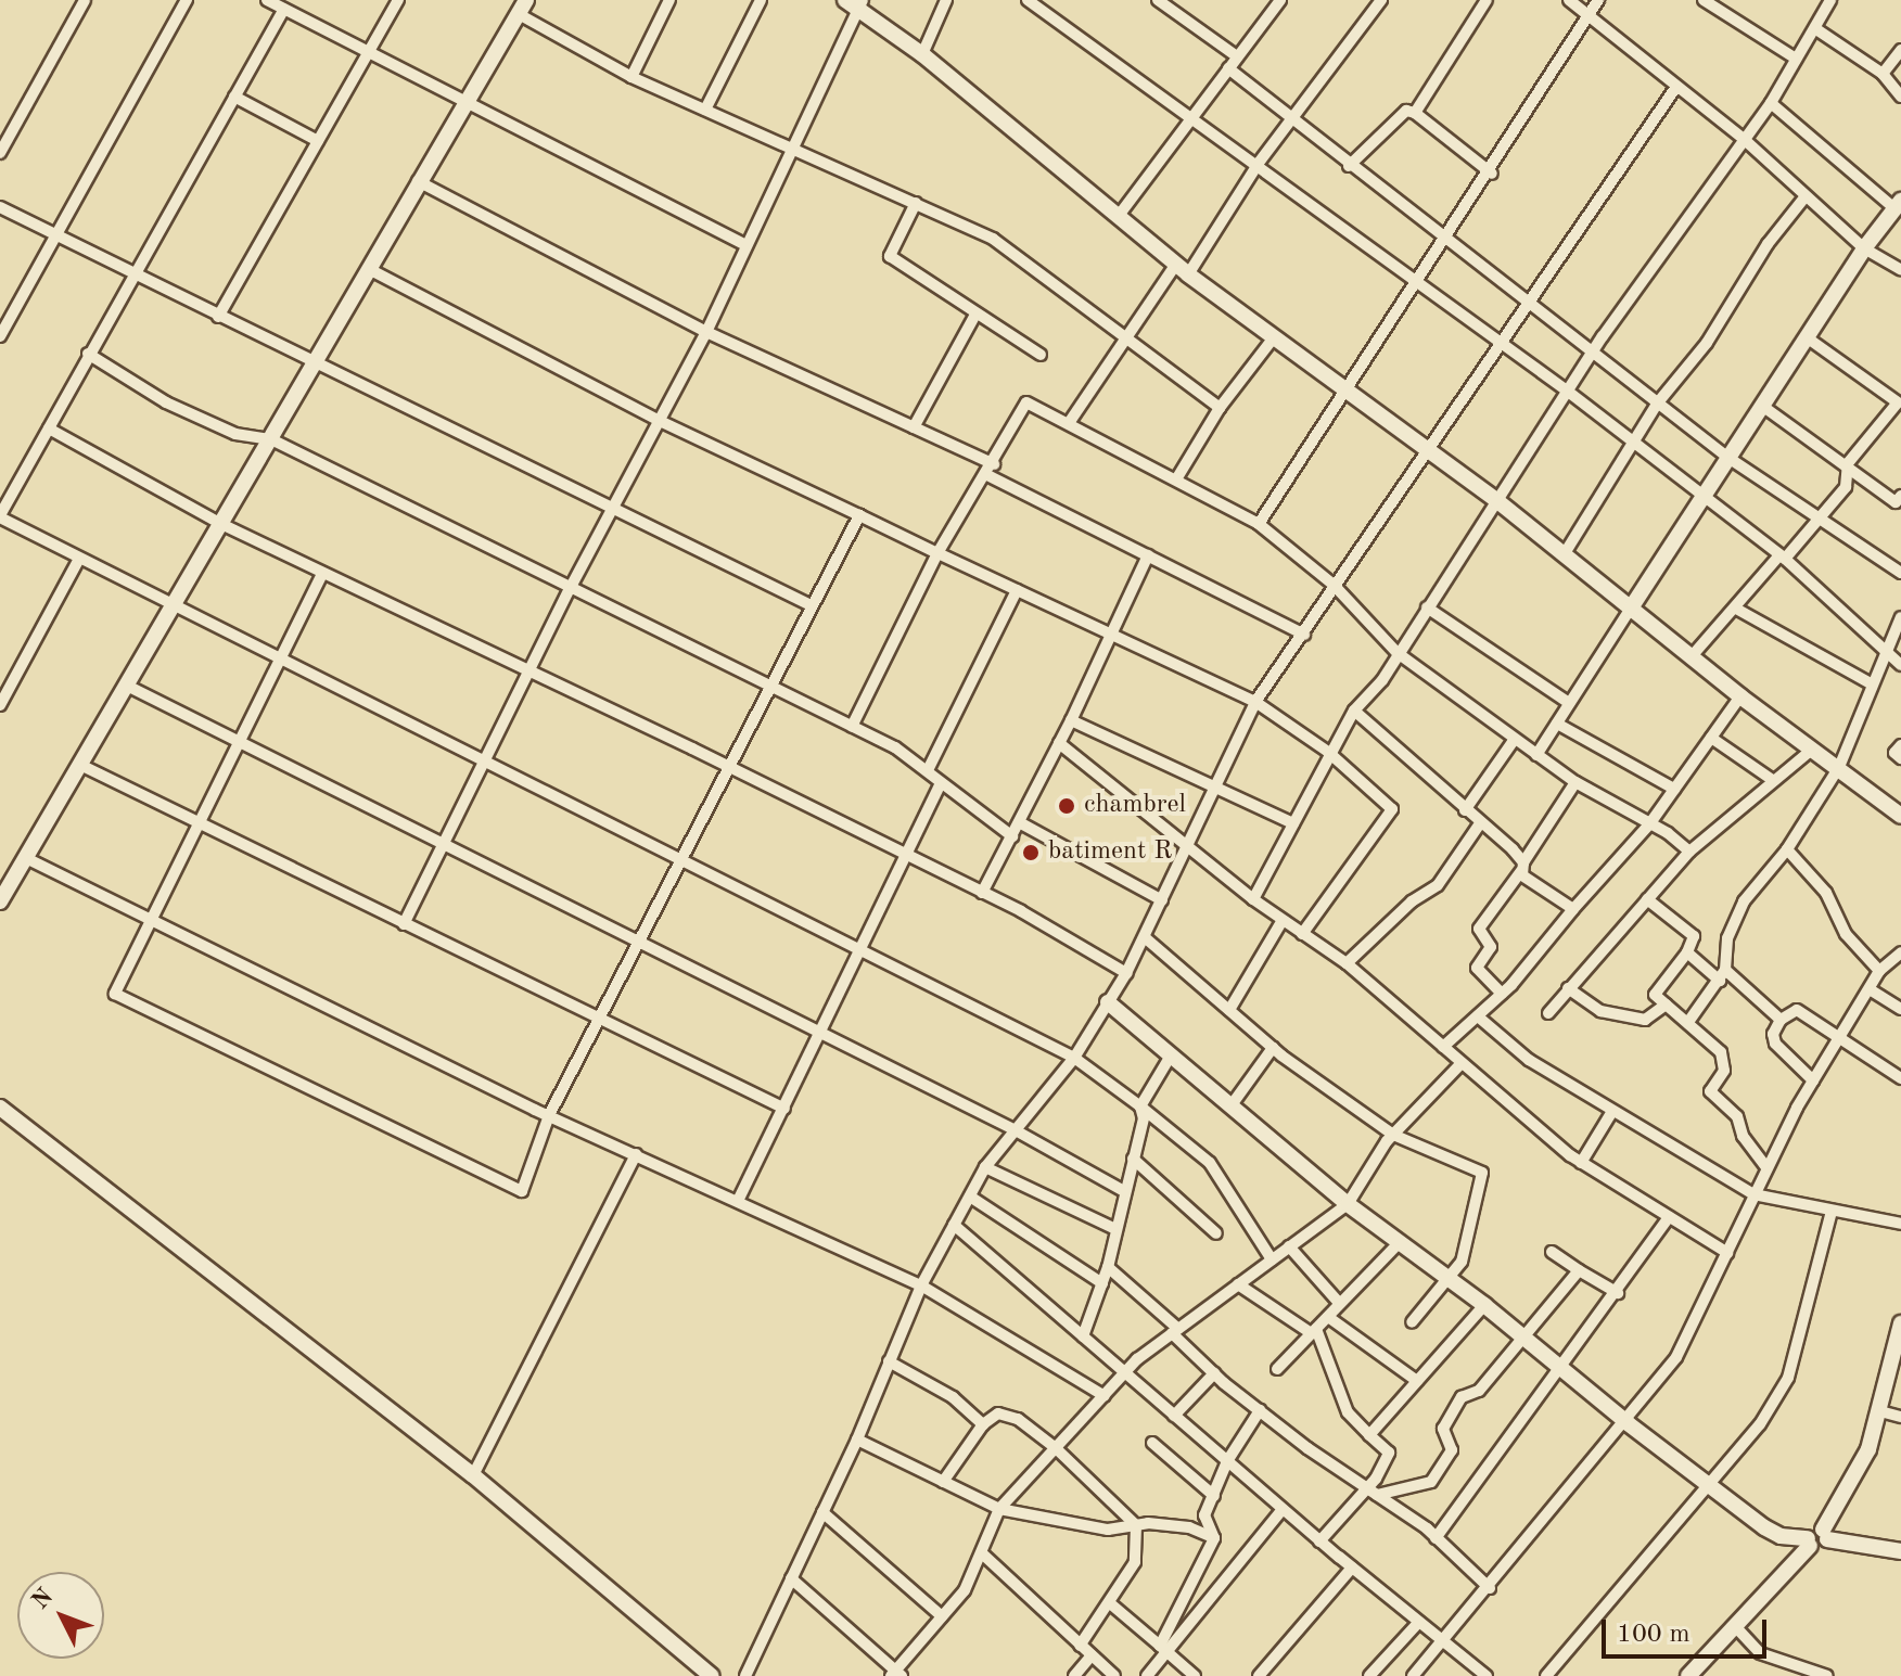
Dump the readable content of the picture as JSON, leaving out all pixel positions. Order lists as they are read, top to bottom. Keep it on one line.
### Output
{"places":["chambrel","batiment R"],"scale_bar":"100 m","north":"top left"}
